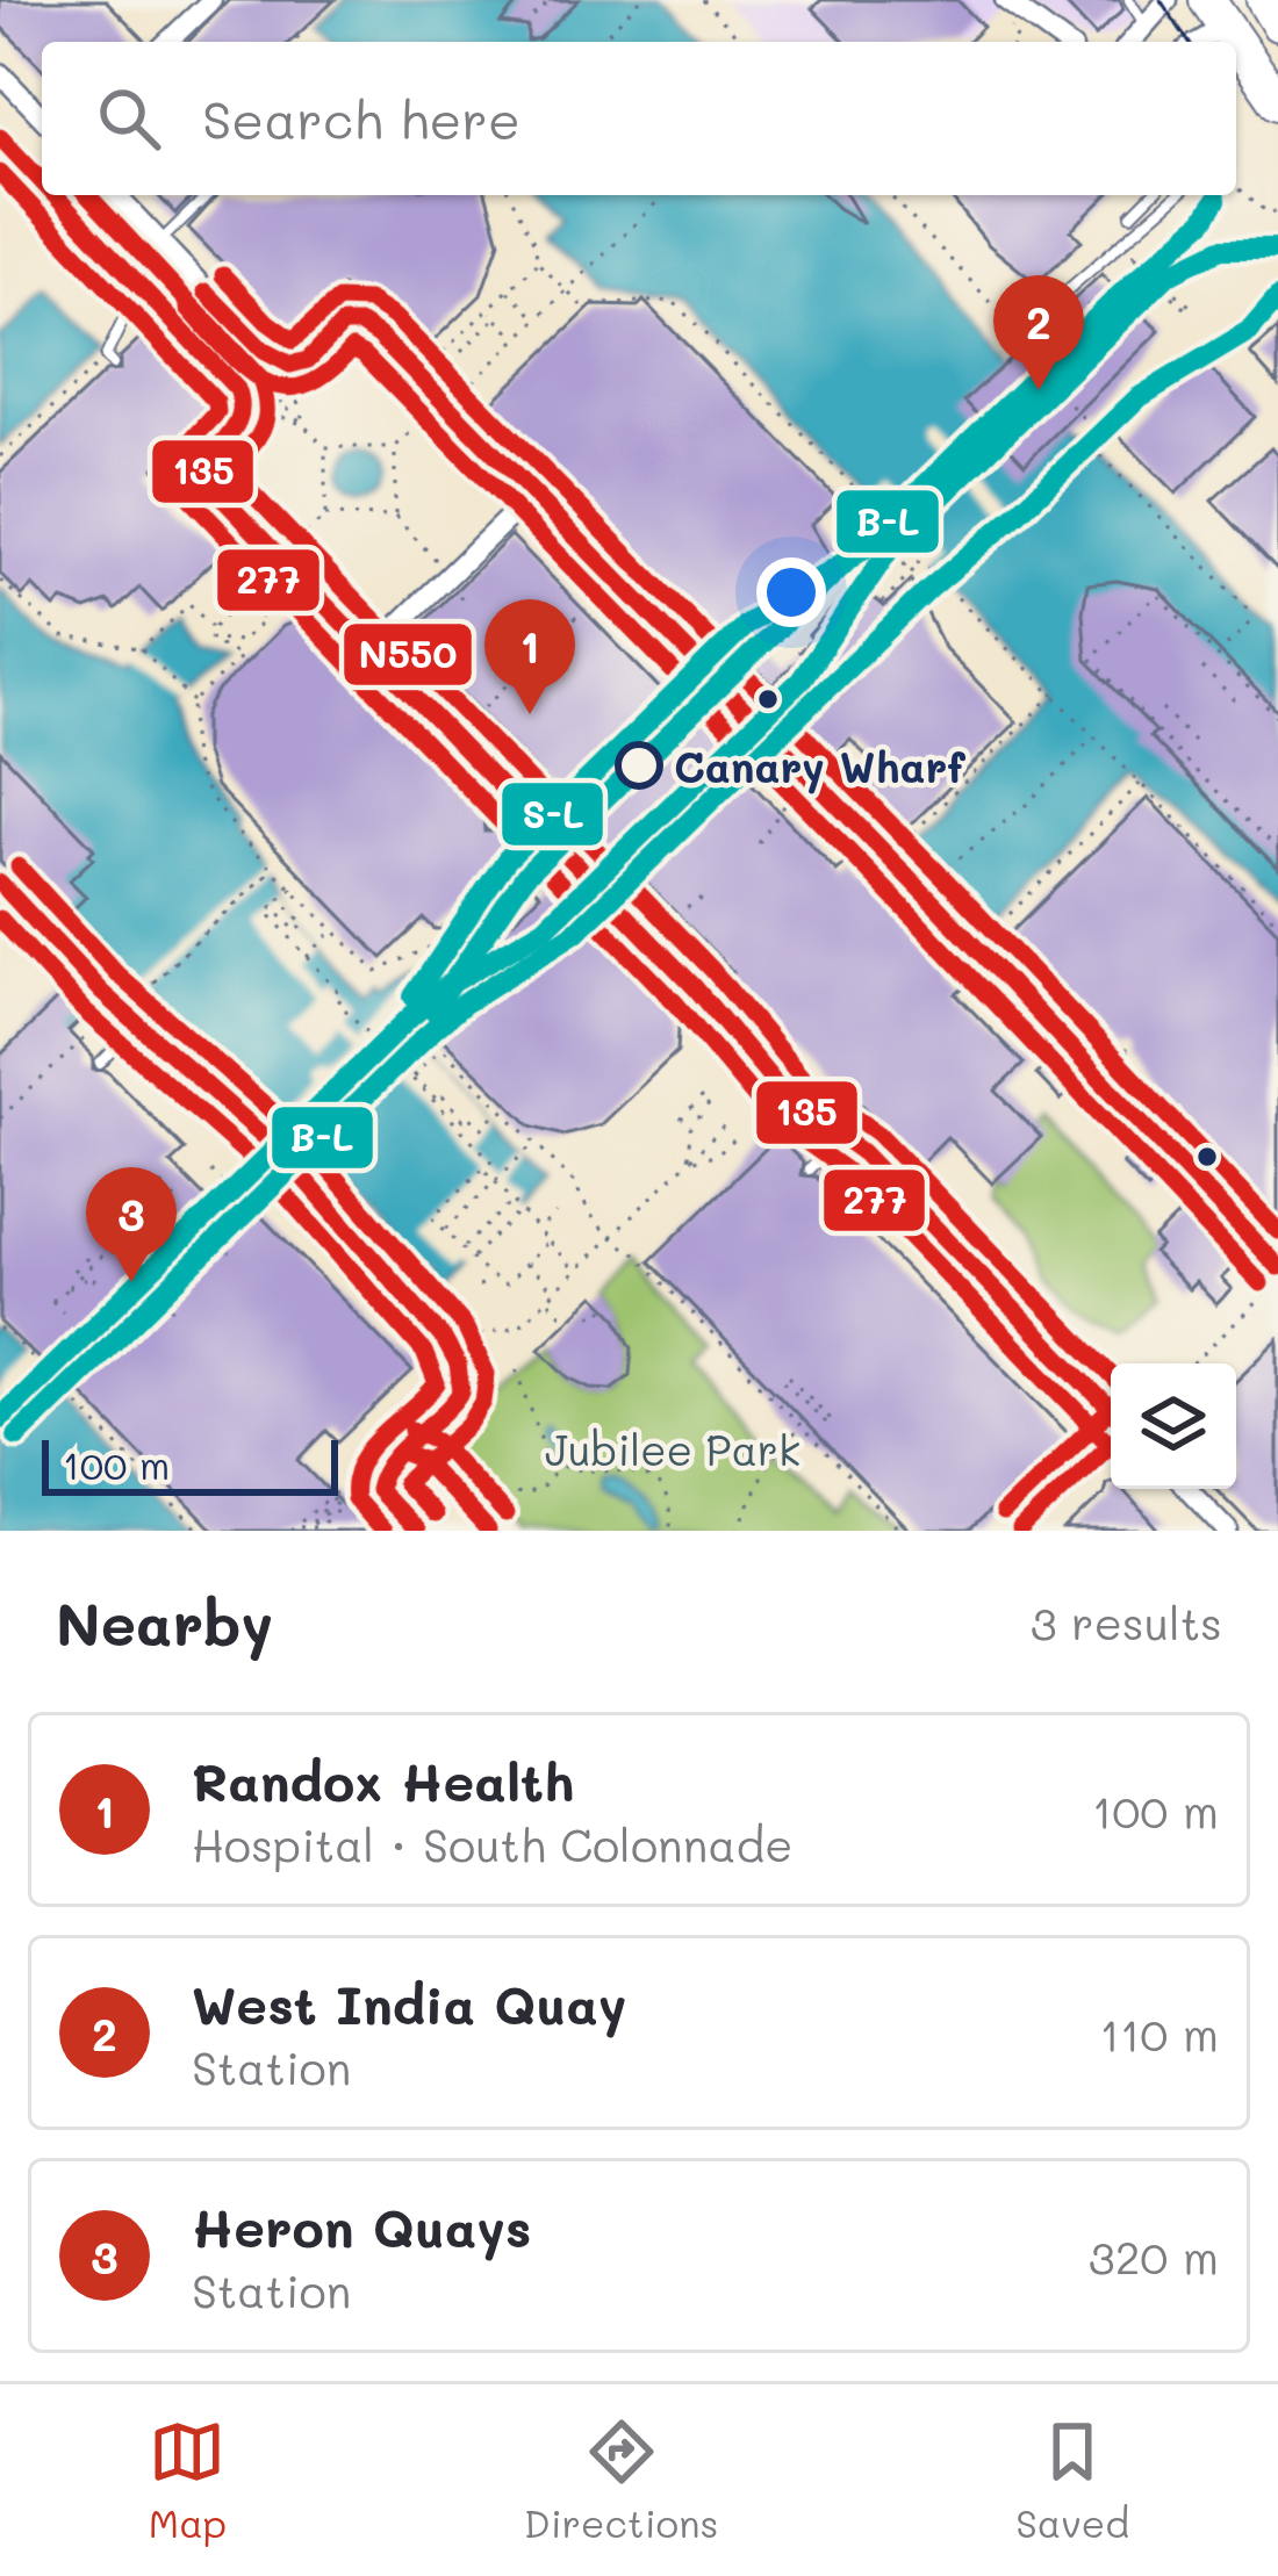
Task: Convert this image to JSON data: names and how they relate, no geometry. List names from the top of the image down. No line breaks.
{"parks":["Jubilee Park"],"places":["Canary Wharf"],"lines":["transit line 135","transit line 277","transit line N550","transit line B-L","transit line S-L"],"scale_bar":"100 m","page":{"search":"Search here","pins":["2","1","3"],"scale":"100 m","heading":["Nearby","3 results"],"list":[{"mark":"1","name":"Randox Health","note":"Hospital · South Colonnade","value":"100 m"},{"mark":"2","name":"West India Quay","note":"Station","value":"110 m"},{"mark":"3","name":"Heron Quays","note":"Station","value":"320 m"}],"nav":["Map","Directions","Saved"]}}
